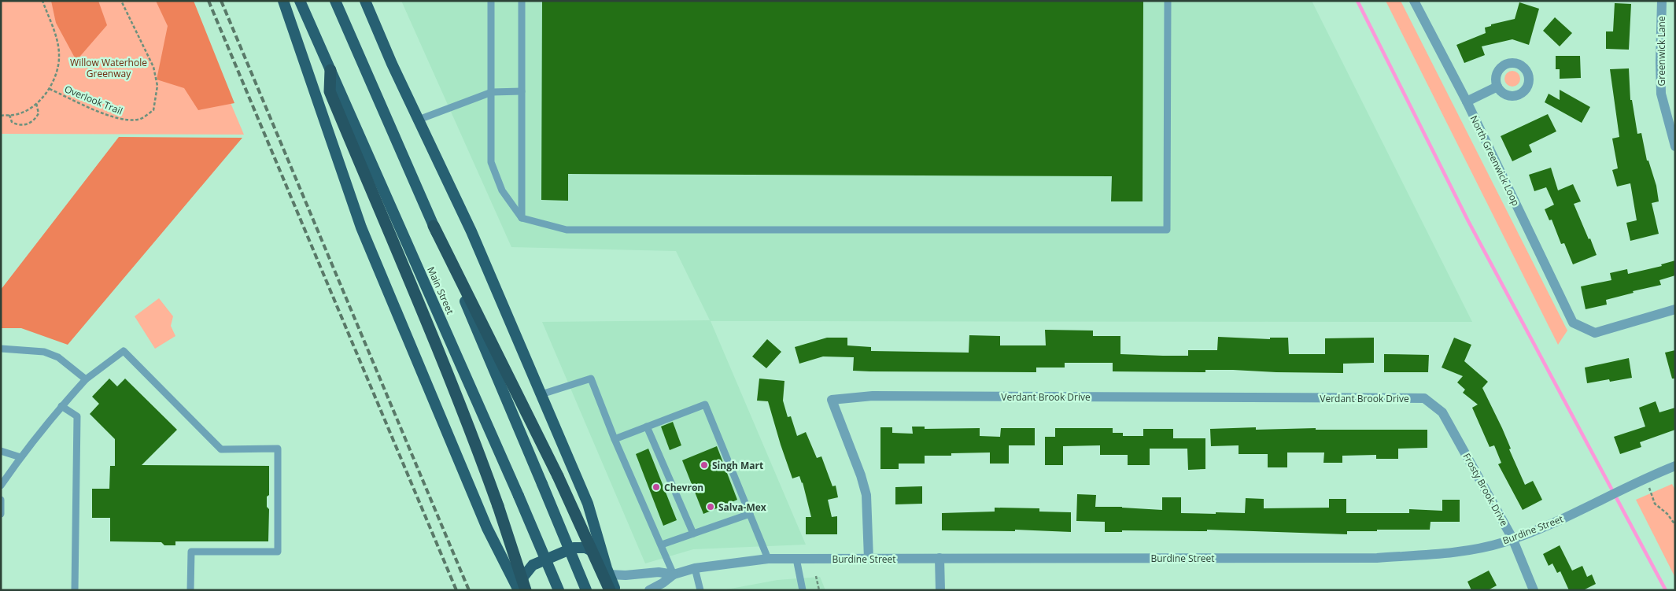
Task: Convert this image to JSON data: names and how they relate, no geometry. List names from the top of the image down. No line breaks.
{"streets":{"highway":["Main Street"],"street":["Greenwick Lane","North Greenwick Loop","Verdant Brook Drive","Frosty Brook Drive","Burdine Street"],"path":["Overlook Trail"]},"crossings":[["Verdant Brook Drive","Frosty Brook Drive"],["Verdant Brook Drive","Burdine Street"],["Frosty Brook Drive","Burdine Street"]],"parks":["Willow Waterhole Greenway"],"places":["Singh Mart","Chevron","Salva-Mex"]}
